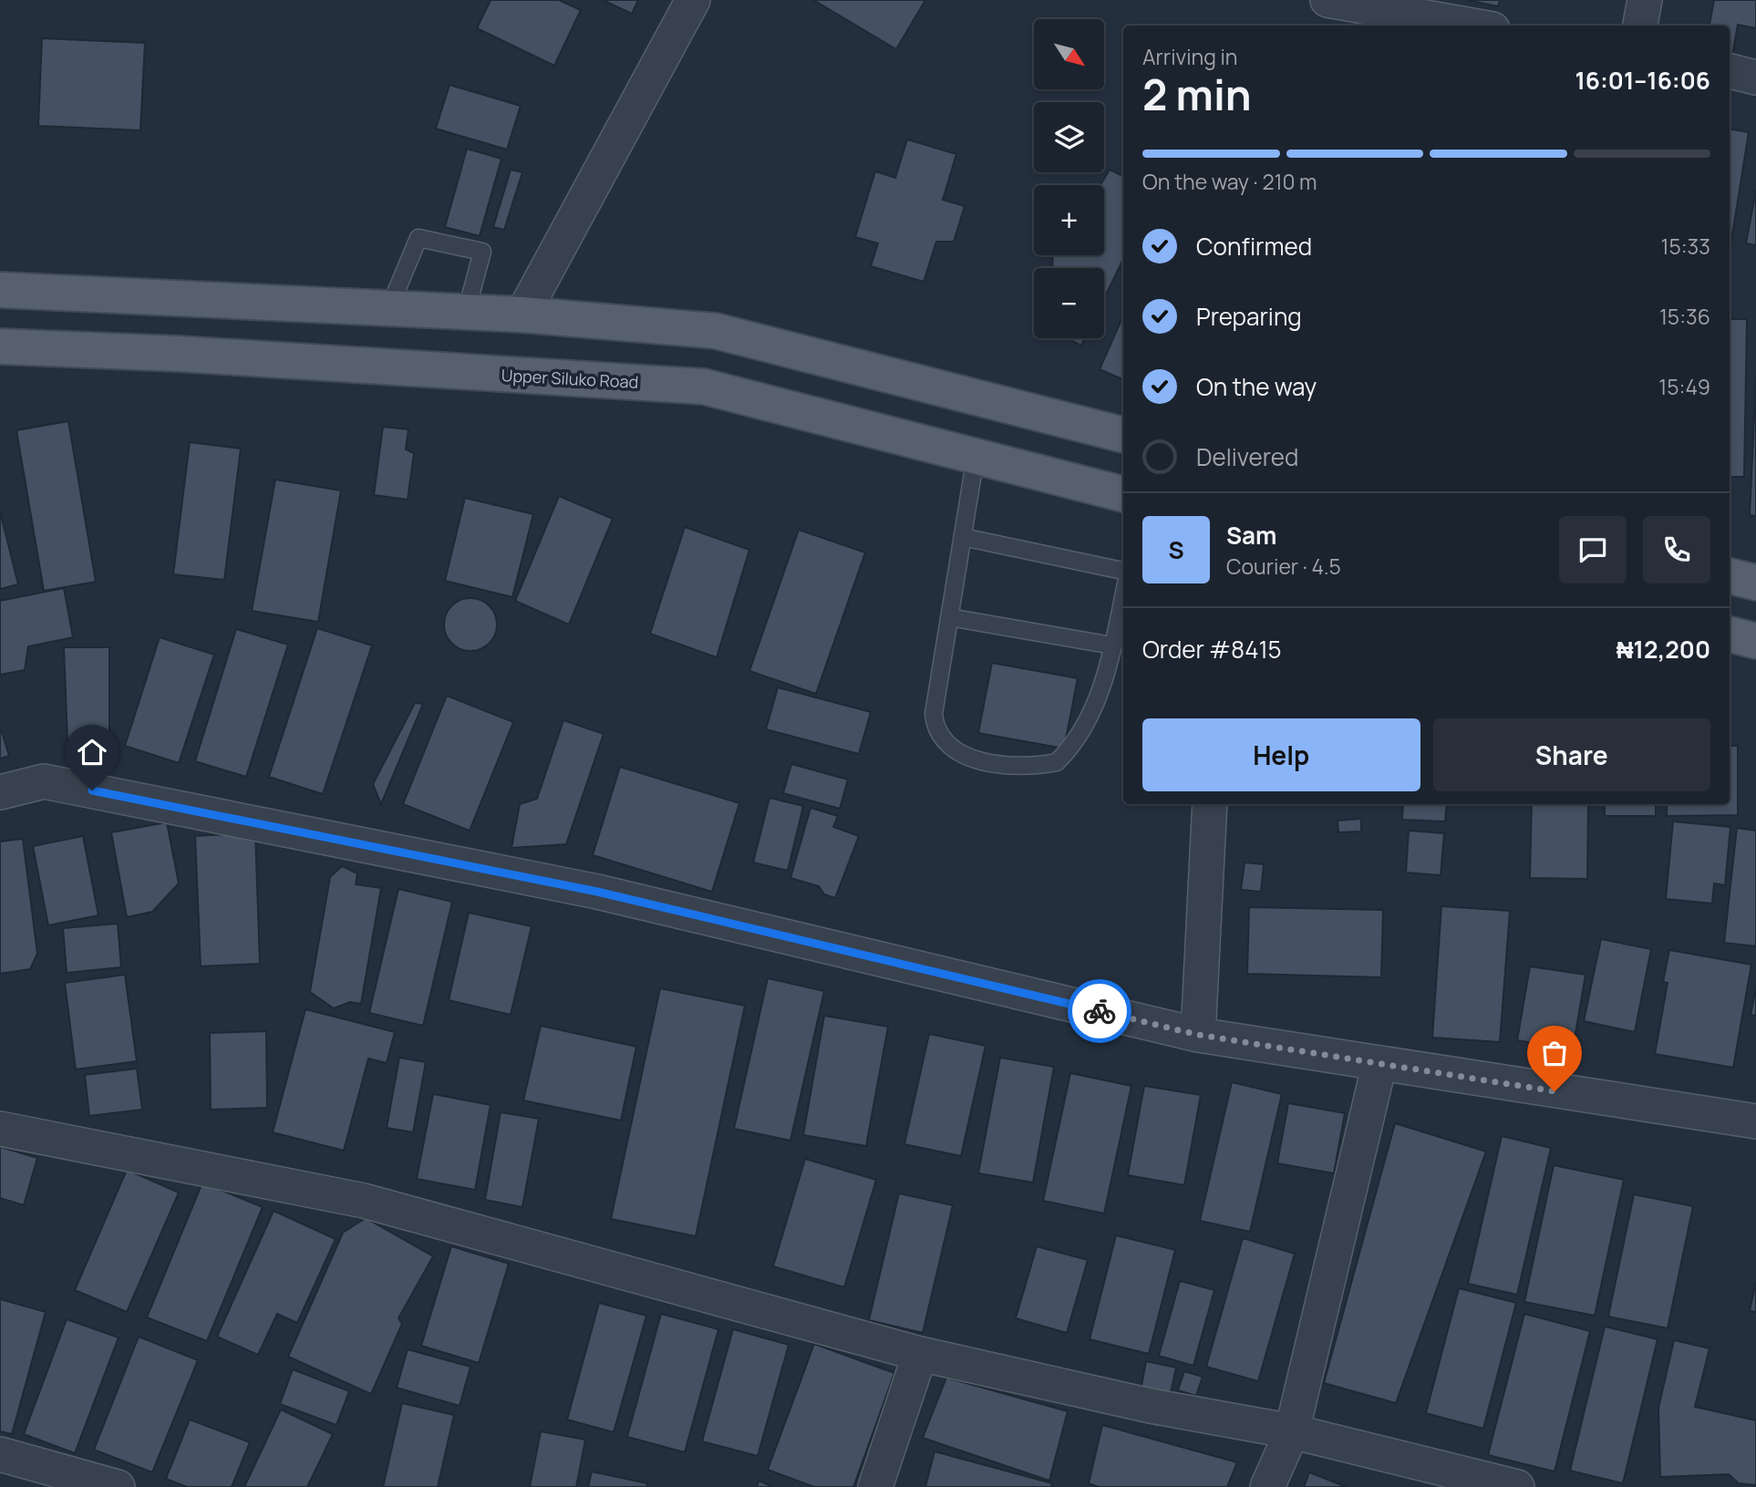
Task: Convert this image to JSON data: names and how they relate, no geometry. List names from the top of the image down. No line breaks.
{"streets":{"main road":["Upper Siluko Road"]},"north":"bottom right","page":{"map_buttons":["+","−"],"heading":["2 min","Arriving in","16:01–16:06"],"panel":["Sam","Courier · 4.5","Order #8415","₦12,200"],"bar":"On the way · 210 m","list":[["Confirmed","15:33"],["Preparing","15:36"],["On the way","15:49"],"Delivered"],"round":"S","buttons":["Help","Share"]}}
